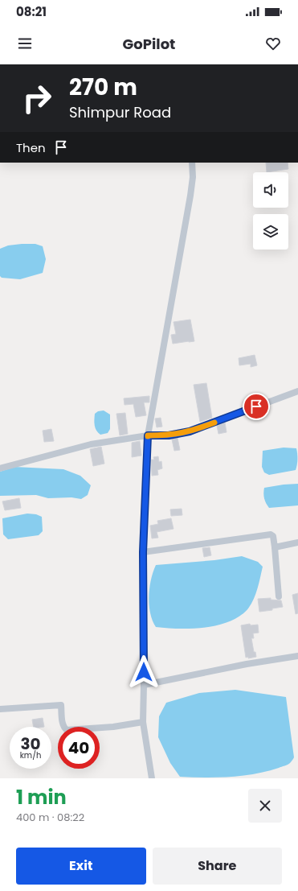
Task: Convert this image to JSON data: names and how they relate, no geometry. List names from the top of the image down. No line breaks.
{"page":{"status":"08:21","header":"GoPilot","turn":["270 m","Shimpur Road"],"then":"Then","speed":"30 km/h","limit":"40","heading":["1 min","400 m · 08:22"],"buttons":["Exit","Share"]}}
